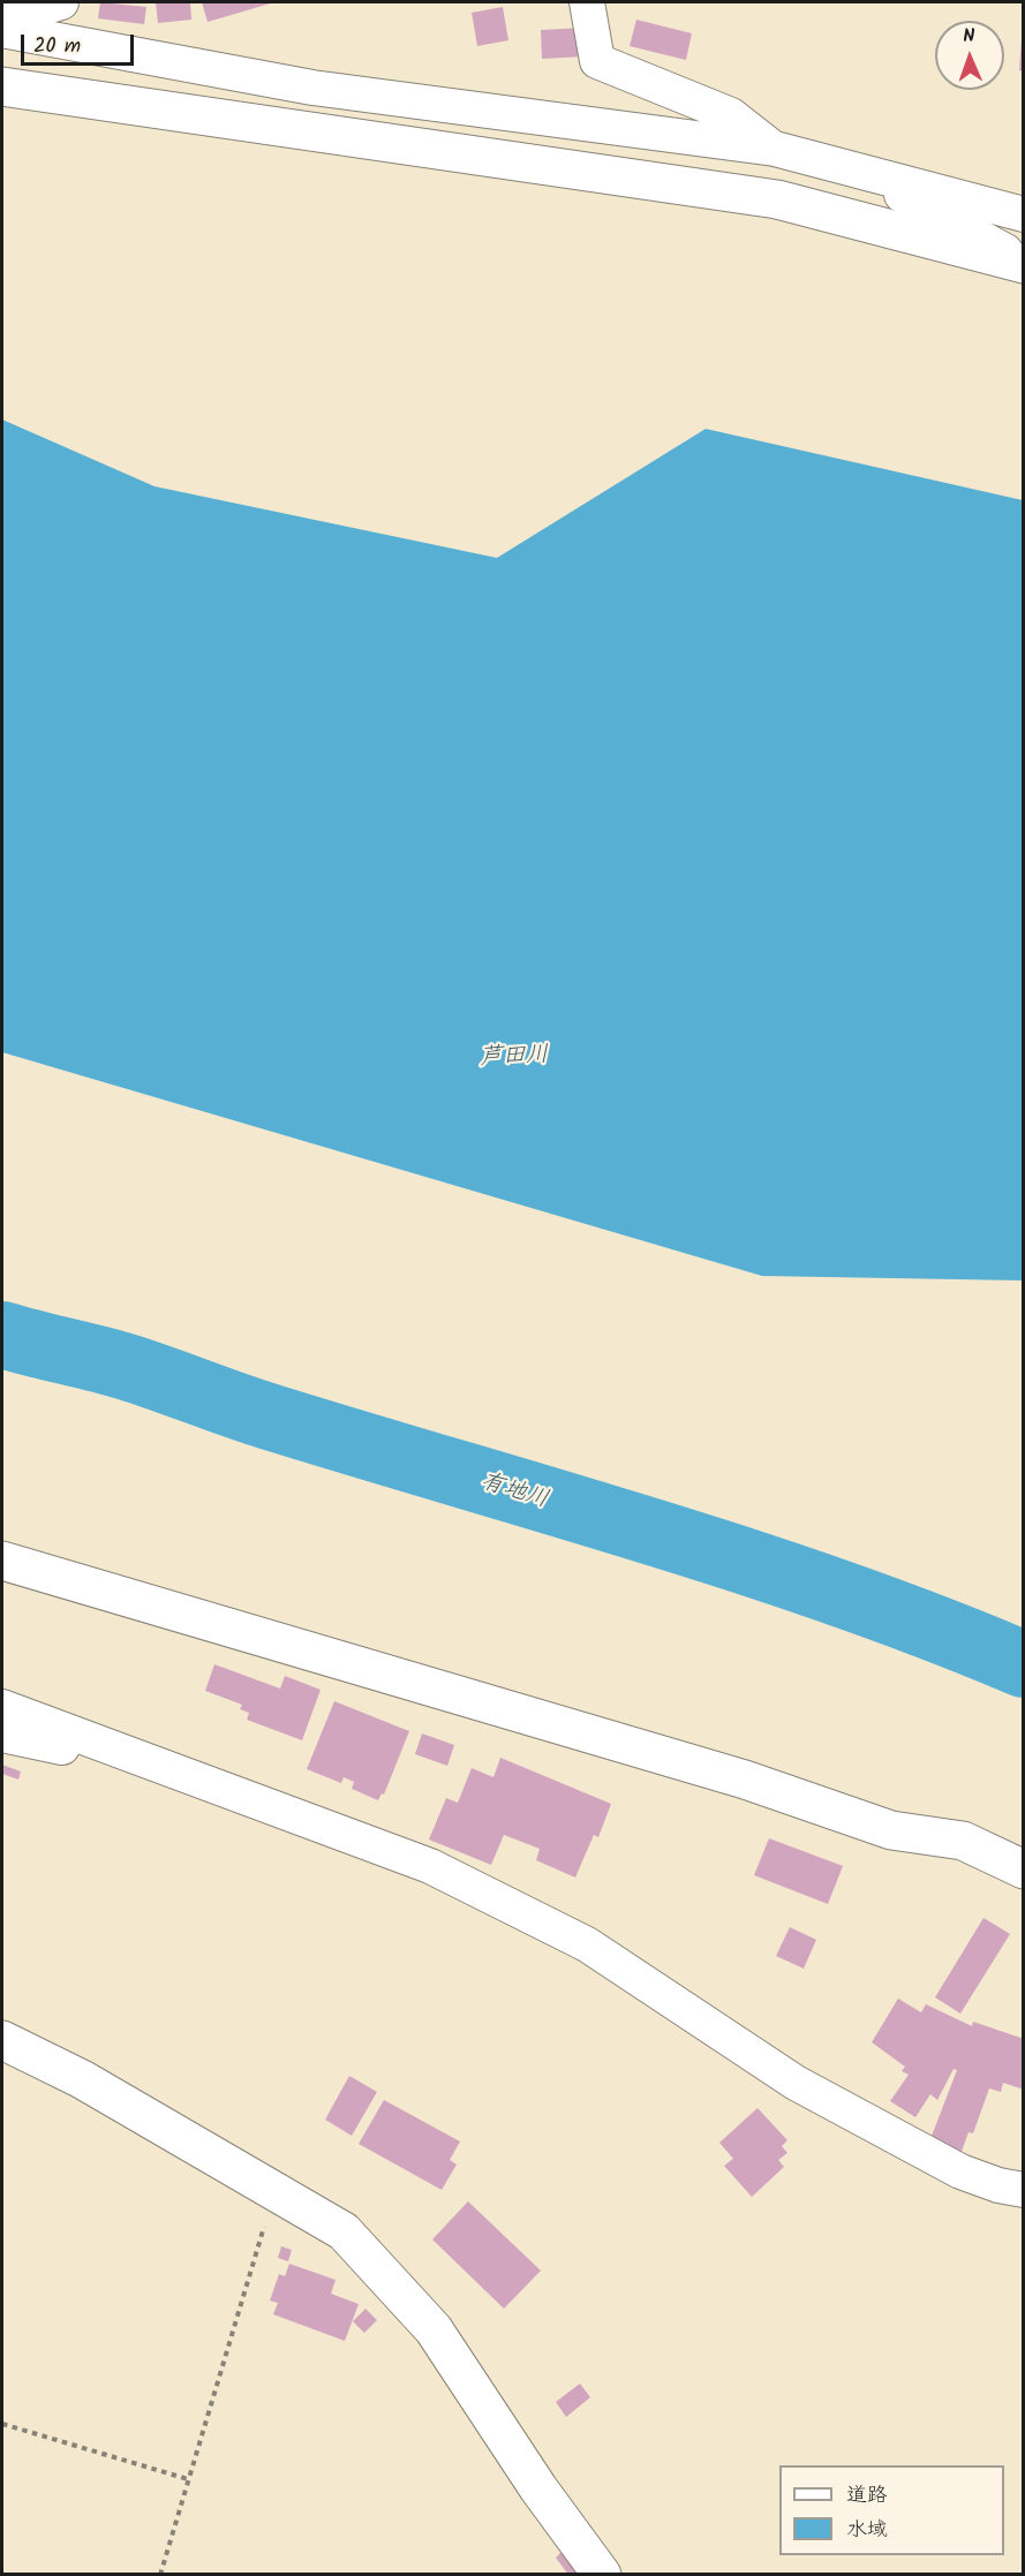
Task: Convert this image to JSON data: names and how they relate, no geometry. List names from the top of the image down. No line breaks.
{"water":["芦田川","有地川"],"legend":["道路","水域"],"scale_bar":"20 m","north":"top"}
